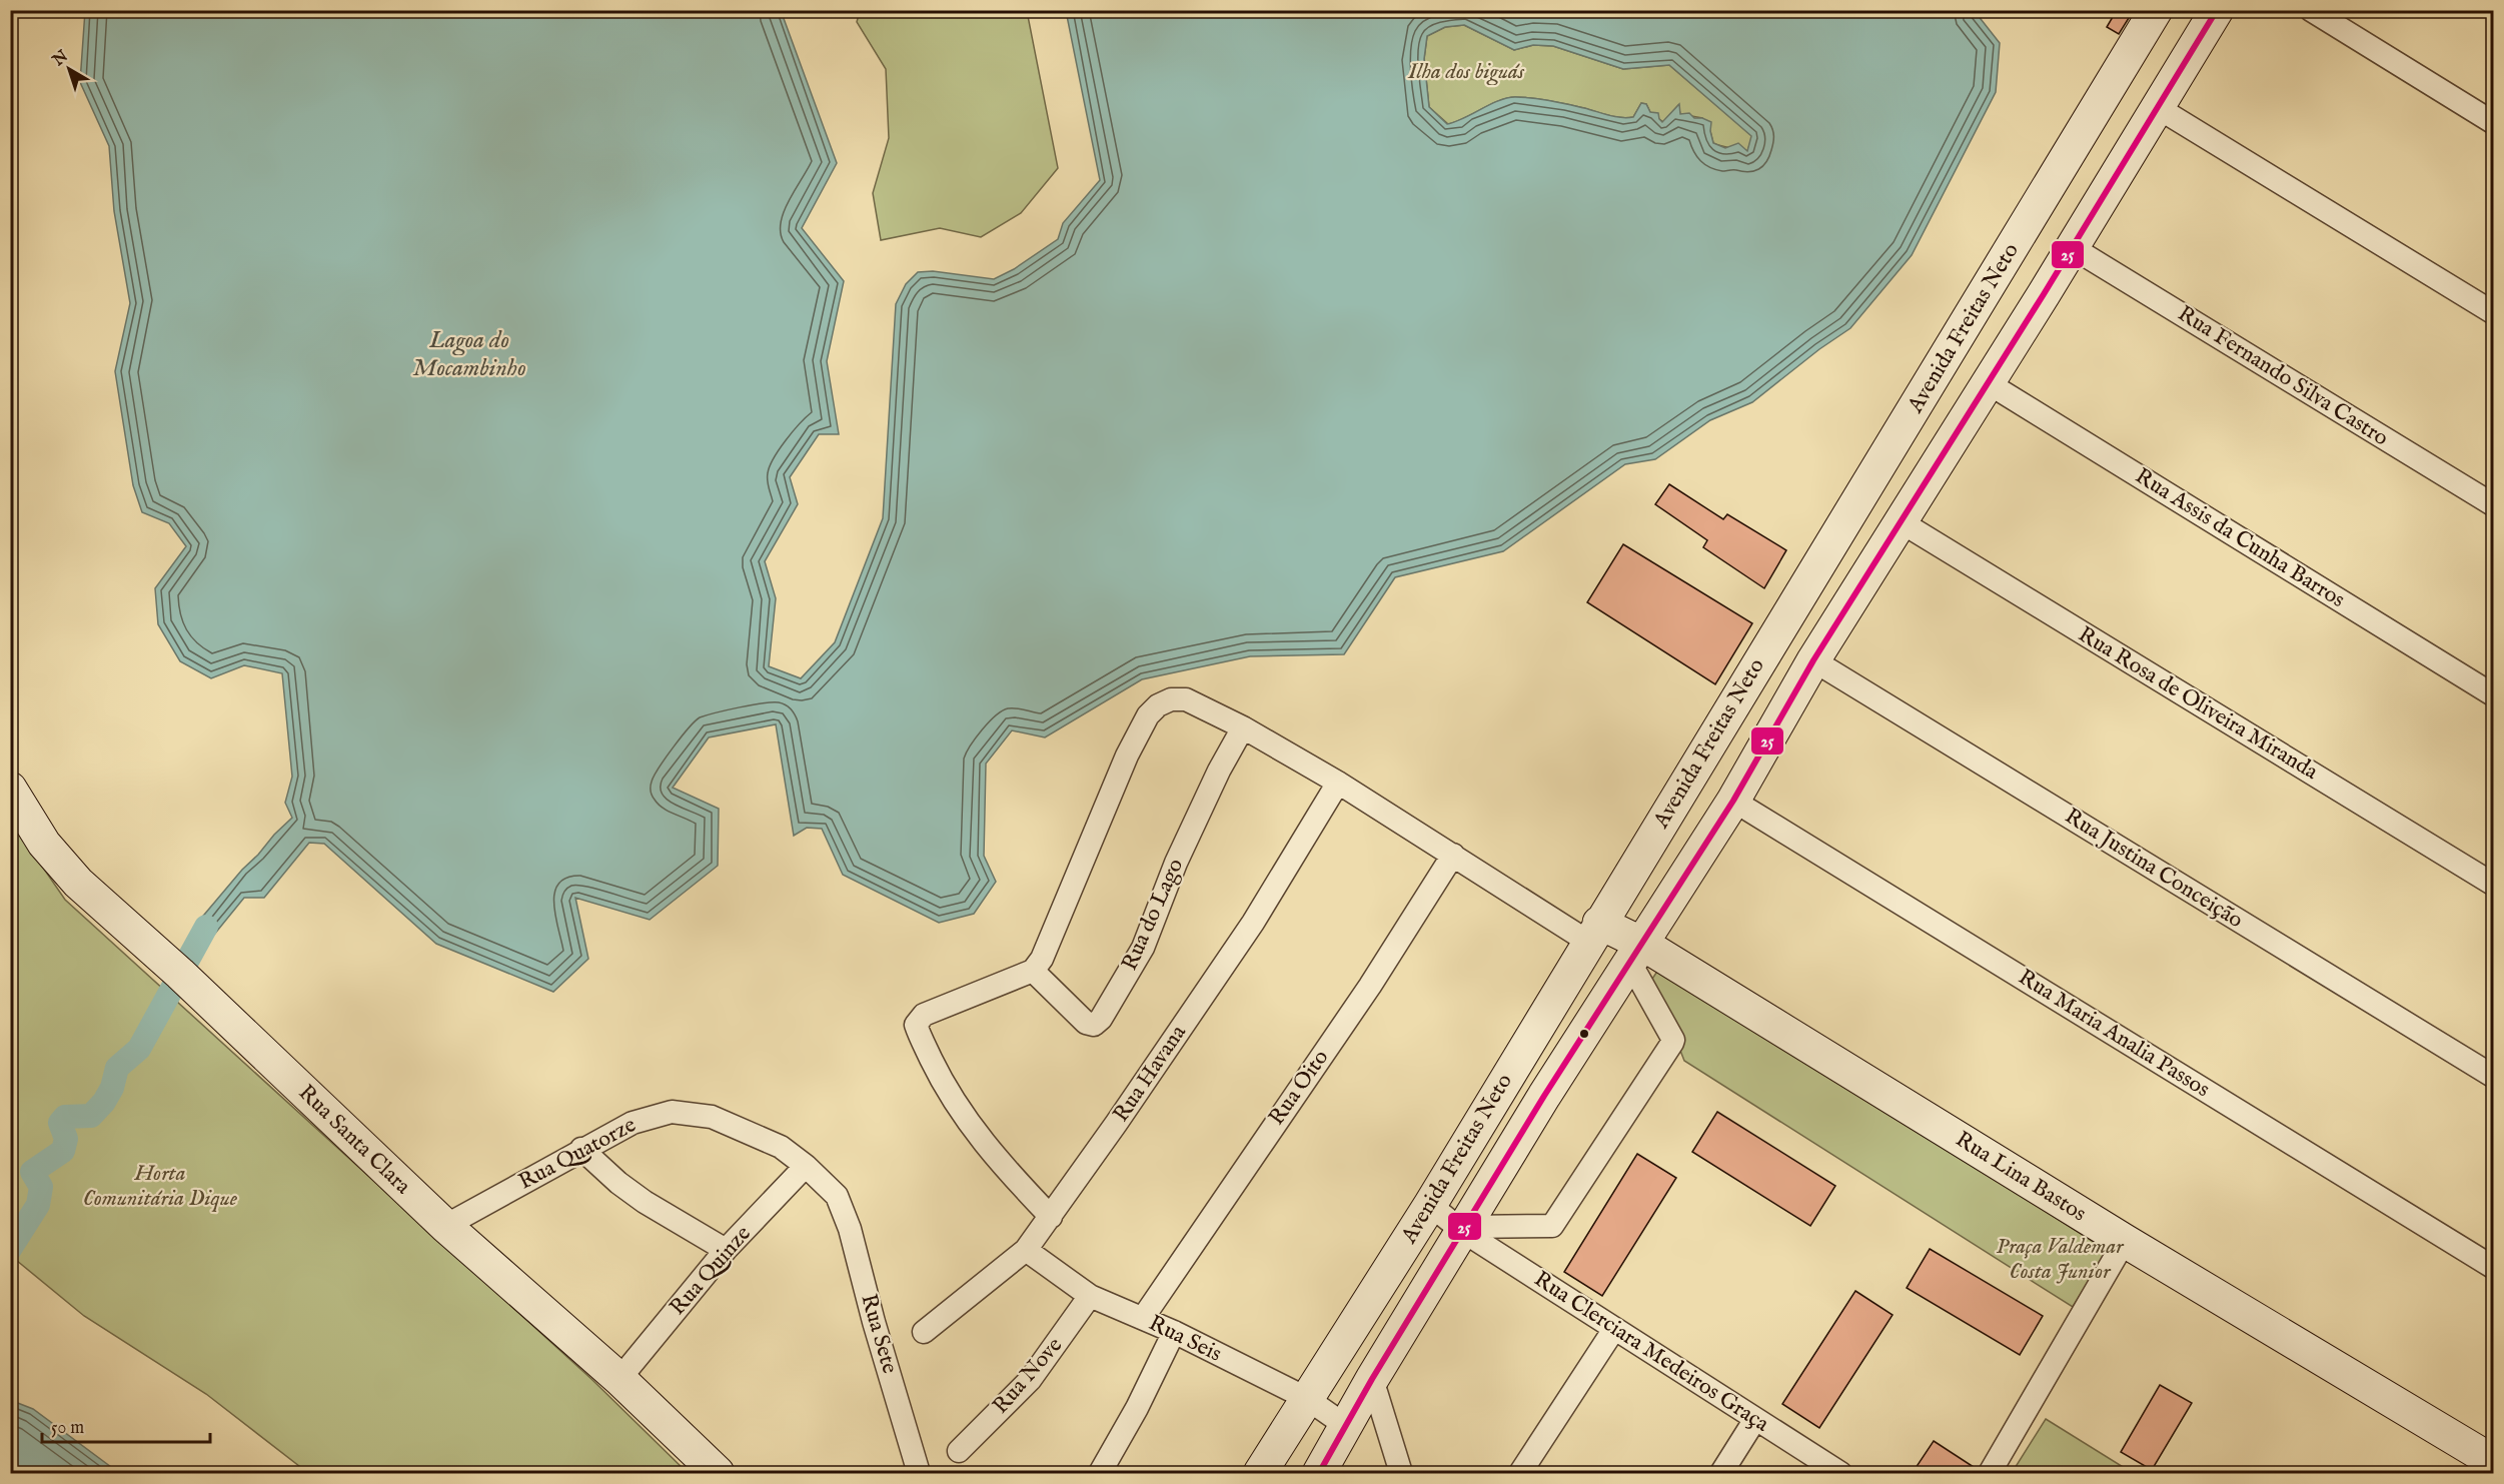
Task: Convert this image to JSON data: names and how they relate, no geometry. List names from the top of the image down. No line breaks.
{"streets":{"main road":["Avenida Freitas Neto","Rua Santa Clara","Rua Lina Bastos"],"street":["Rua Fernando Silva Castro","Rua Assis da Cunha Barros","Rua Rosa de Oliveira Miranda","Rua Justina Conceição","Rua do Lago","Rua Maria Analia Passos","Rua Havana","Rua Oito","Rua Quatorze","Rua Quinze","Rua Sete","Rua Seis","Rua Clerciara Medeiros Graça","Rua Nove"]},"crossings":[["Avenida Freitas Neto","Rua Fernando Silva Castro"],["Avenida Freitas Neto","Rua Assis da Cunha Barros"],["Avenida Freitas Neto","Rua Rosa de Oliveira Miranda"],["Avenida Freitas Neto","Rua Justina Conceição"],["Avenida Freitas Neto","Rua Maria Analia Passos"],["Avenida Freitas Neto","Rua Lina Bastos"],["Avenida Freitas Neto","Rua Seis"],["Avenida Freitas Neto","Rua Clerciara Medeiros Graça"],["Rua Havana","Rua Seis"],["Rua Oito","Rua Seis"],["Rua Santa Clara","Rua Quatorze"],["Rua Santa Clara","Rua Quinze"],["Rua Quatorze","Rua Quinze"],["Rua Quatorze","Rua Sete"],["Rua Seis","Rua Nove"]],"water":["Lagoa do Mocambinho"],"parks":["Ilha dos biguás","Horta Comunitária Dique","Praça Valdemar Costa Junior"],"lines":["transit line 25"],"scale_bar":"50 m","north":"top left"}
